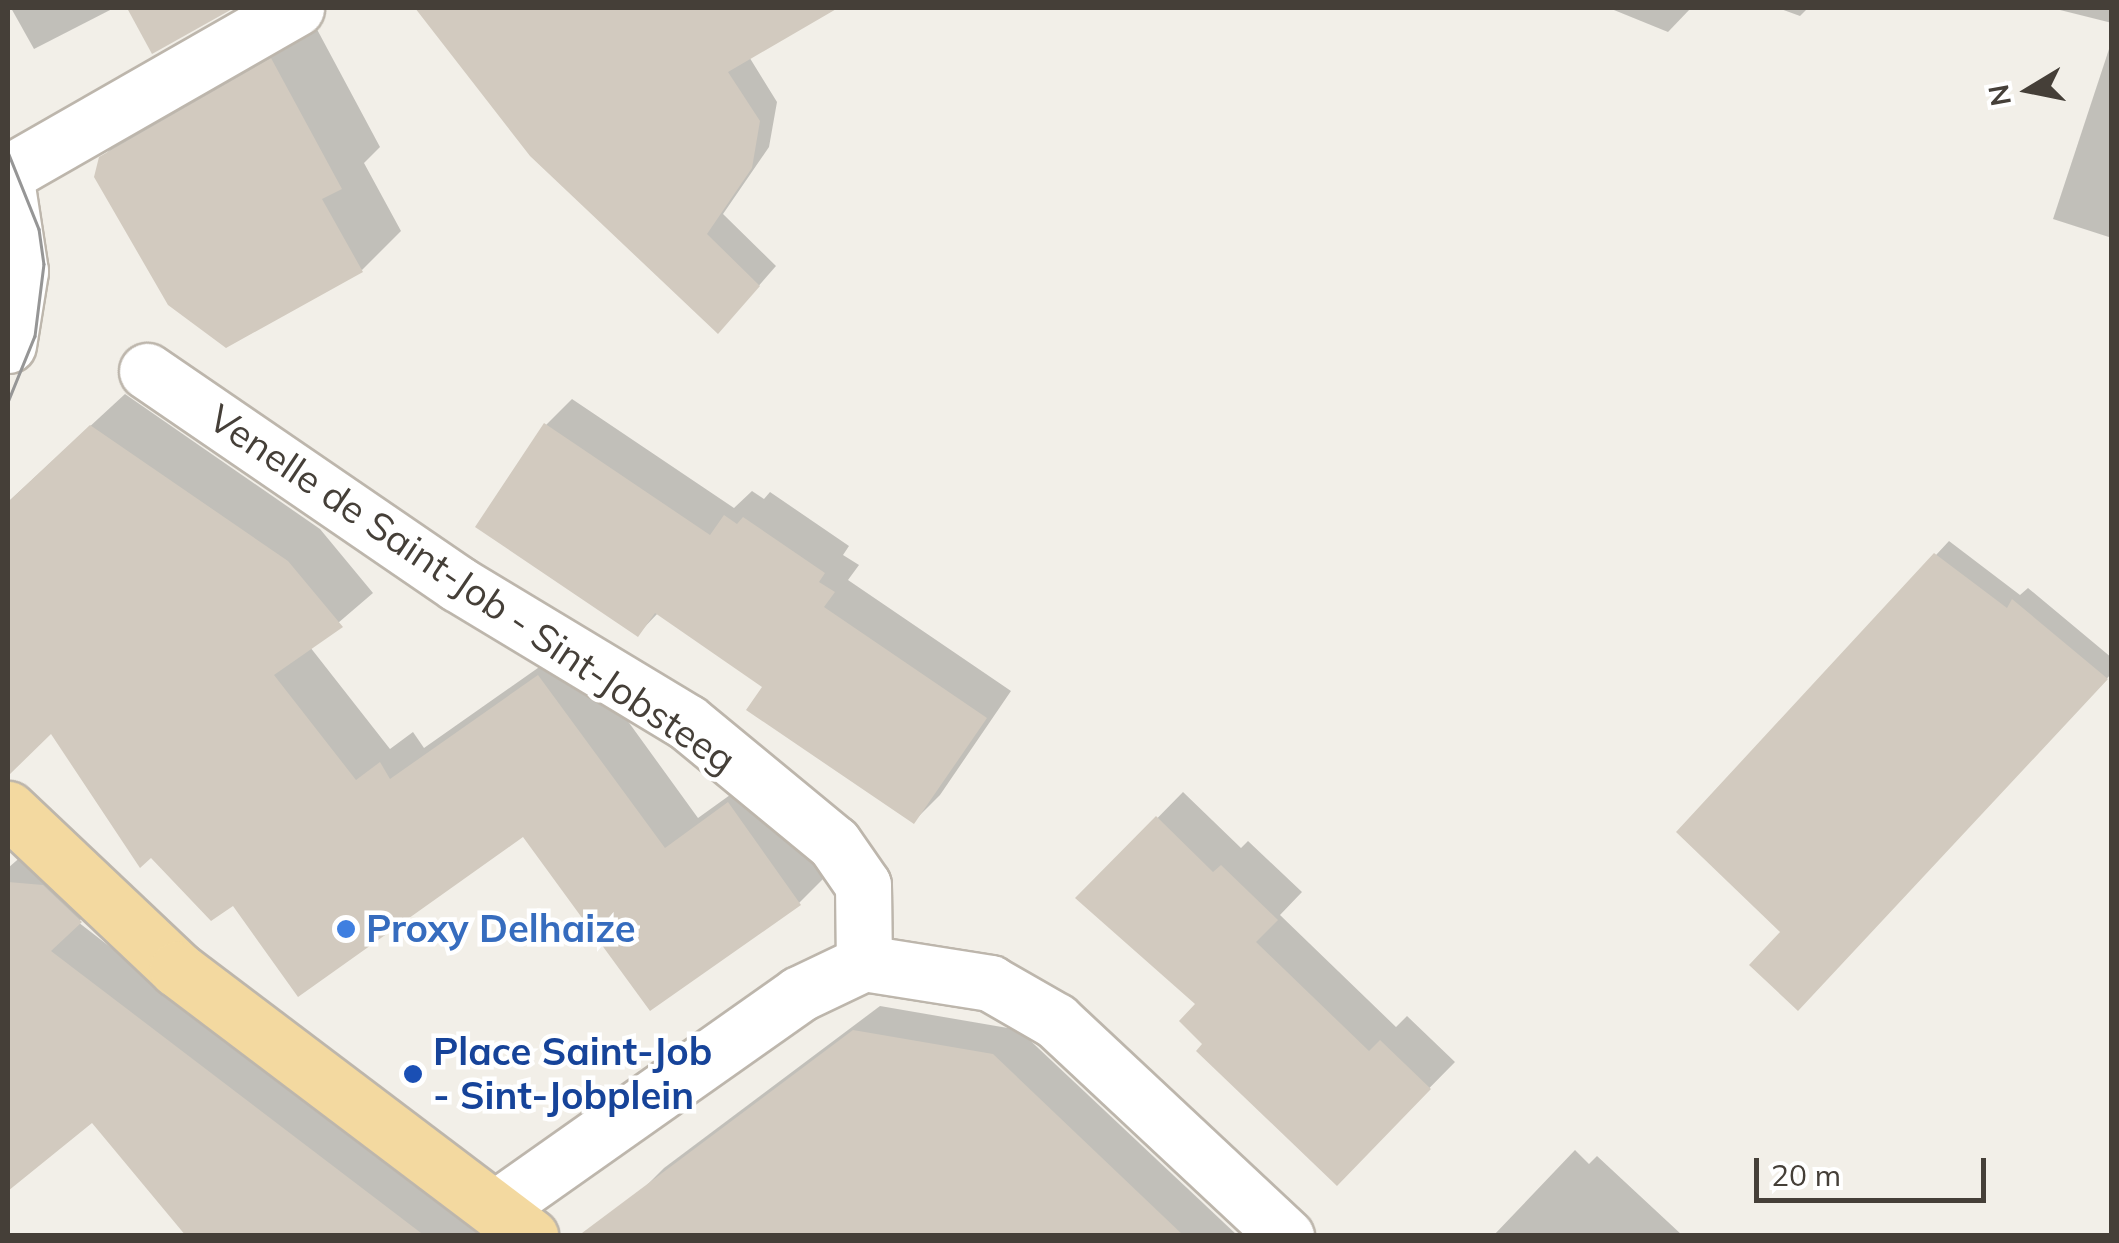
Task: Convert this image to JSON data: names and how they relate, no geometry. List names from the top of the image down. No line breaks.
{"streets":{"street":["Venelle de Saint-Job - Sint-Jobsteeg"]},"places":["Proxy Delhaize","Place Saint-Job - Sint-Jobplein"],"scale_bar":"20 m","north":"left"}
